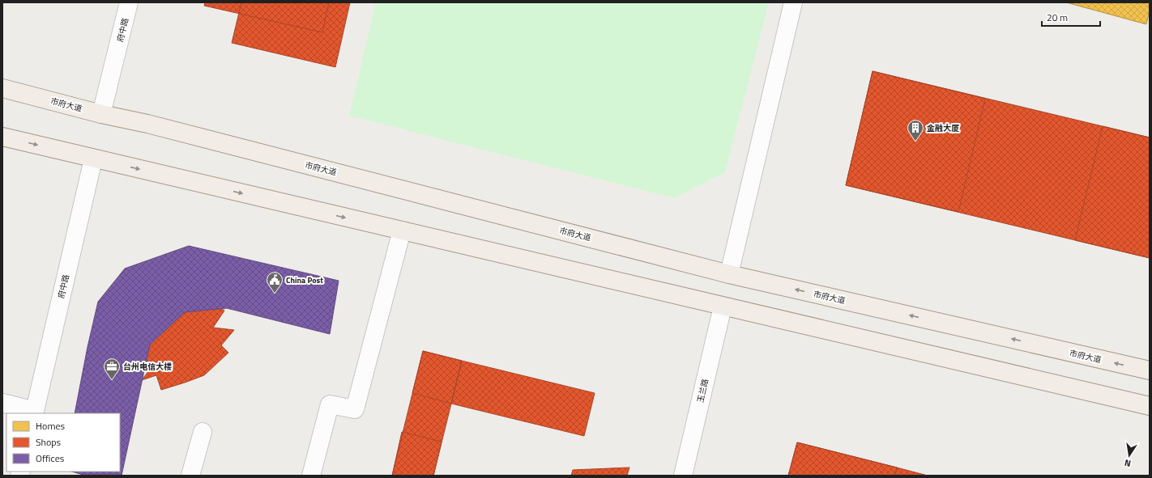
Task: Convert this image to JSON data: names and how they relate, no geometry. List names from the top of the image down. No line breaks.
{"streets":{"main road":["市府大道"],"street":["府中路","玉兰路"]},"crossings":[["府中路","市府大道"]],"places":{"building":["金融大厦"],"public building":["China Post"],"office":["台州电信大楼"]},"legend":["Homes","Shops","Offices"],"scale_bar":"20 m","north":"bottom"}
